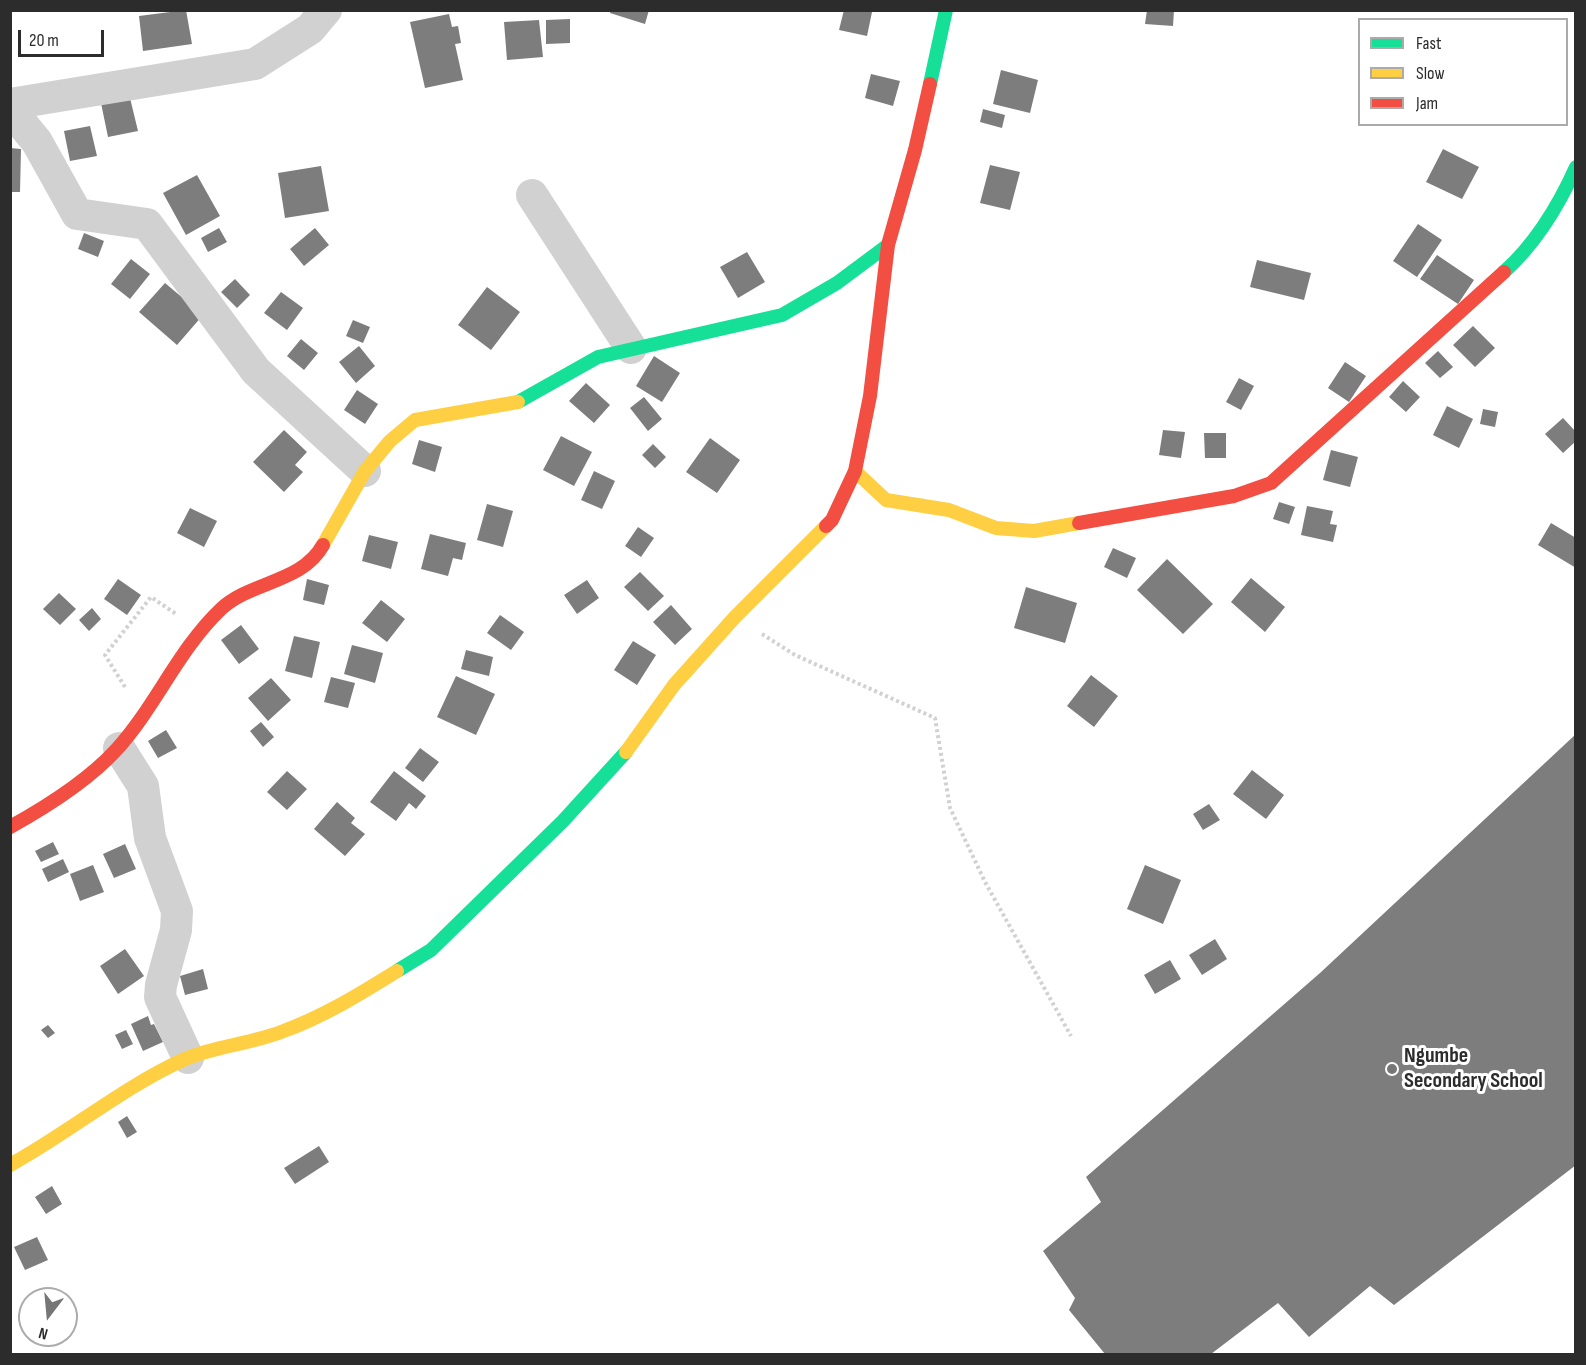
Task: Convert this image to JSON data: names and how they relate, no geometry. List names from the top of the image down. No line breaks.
{"places":["Ngumbe Secondary School"],"legend":["Fast","Slow","Jam"],"scale_bar":"20 m","north":"bottom"}
